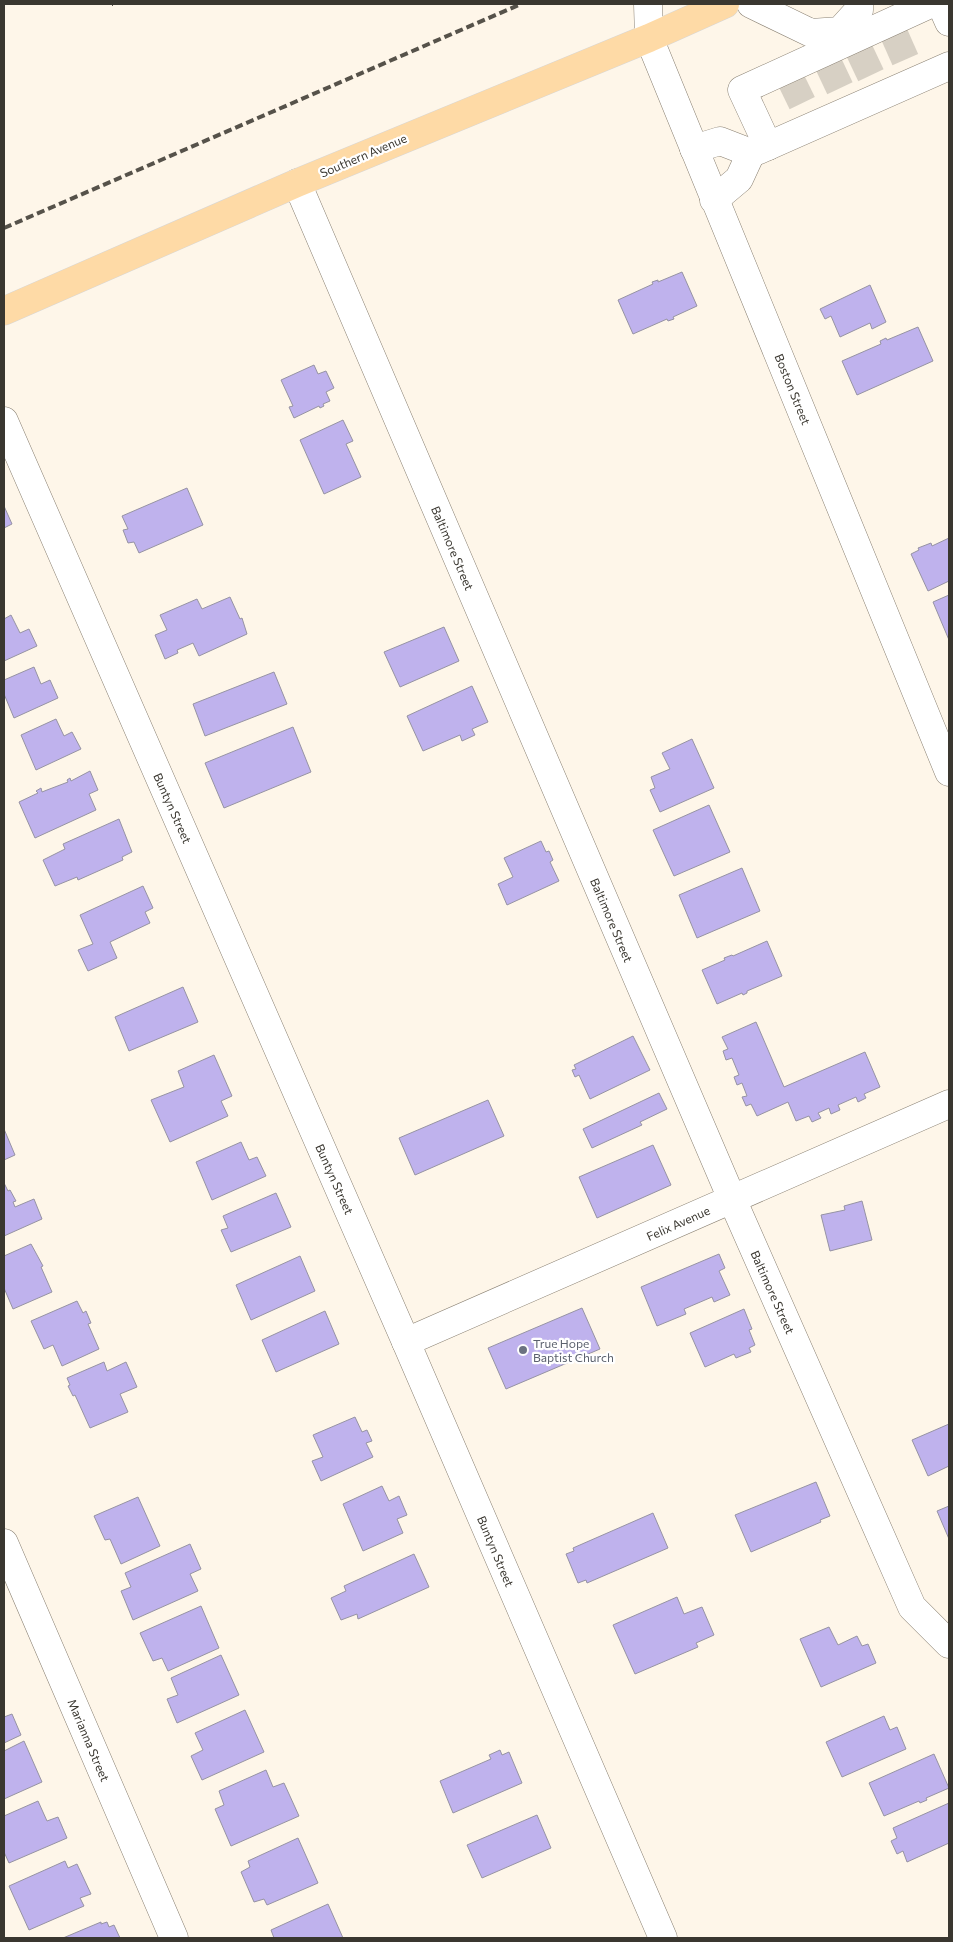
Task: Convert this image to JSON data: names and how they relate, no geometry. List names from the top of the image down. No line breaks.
{"streets":{"main road":["Southern Avenue"],"street":["Boston Street","Baltimore Street","Buntyn Street","Felix Avenue","Marianna Street"]},"crossings":[["Southern Avenue","Boston Street"],["Southern Avenue","Baltimore Street"],["Baltimore Street","Felix Avenue"],["Buntyn Street","Felix Avenue"]],"places":["True Hope Baptist Church"]}
